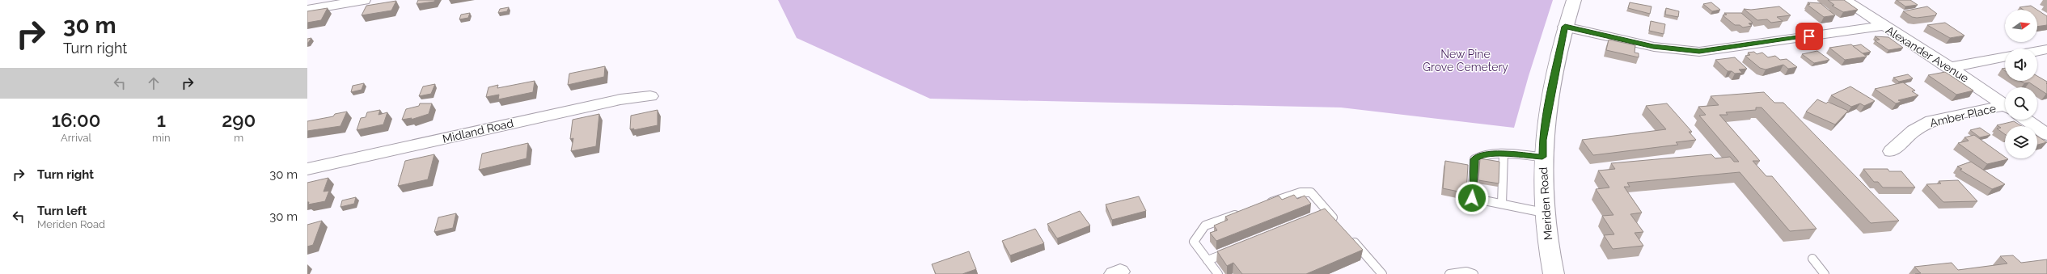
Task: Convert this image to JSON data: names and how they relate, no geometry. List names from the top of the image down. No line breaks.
{"streets":{"main road":["Meriden Road"],"street":["Alexander Avenue","Amber Place","Midland Road"]},"parks":["New Pine Grove Cemetery"],"north":"right","page":{"turn":["30 m","Turn right"],"eta":["16:00","Arrival","1","min","290","m"],"list":[{"name":"Turn right","value":"30 m"},{"name":"Turn left","note":"Meriden Road","value":"30 m"}]}}
